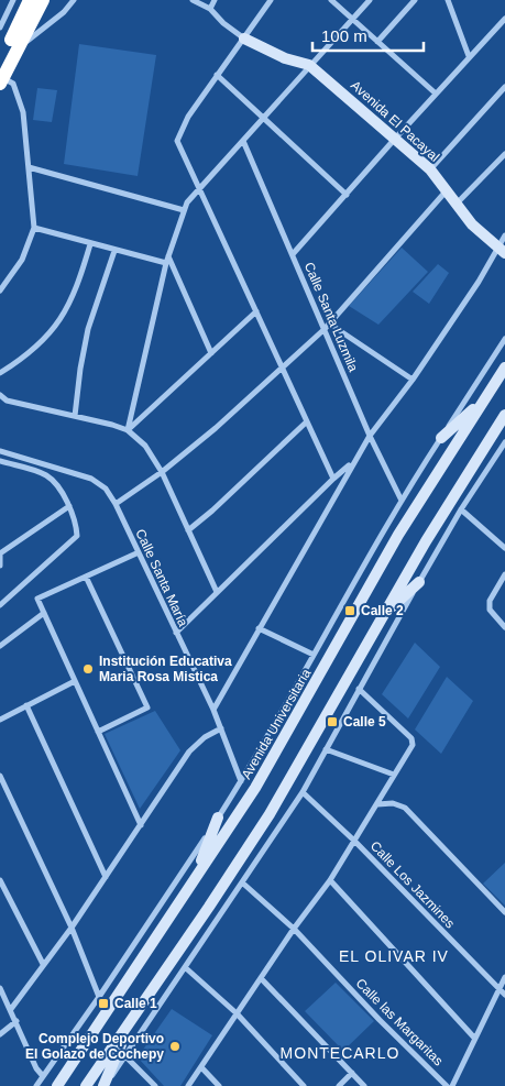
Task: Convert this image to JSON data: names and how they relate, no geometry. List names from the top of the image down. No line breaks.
{"streets":{"street":["Avenida El Pacayal","Calle Santa Luzmila","Calle Santa María","Avenida Universitaria","Calle Los Jazmines","Calle las Margaritas"]},"districts":["EL OLIVAR IV","MONTECARLO"],"places":{"transit":["Calle 2","Calle 5","Calle 1"],"other":["Institución Educativa Maria Rosa Mistica","Complejo Deportivo El Golazo de Cochepy"]},"scale_bar":"100 m"}
